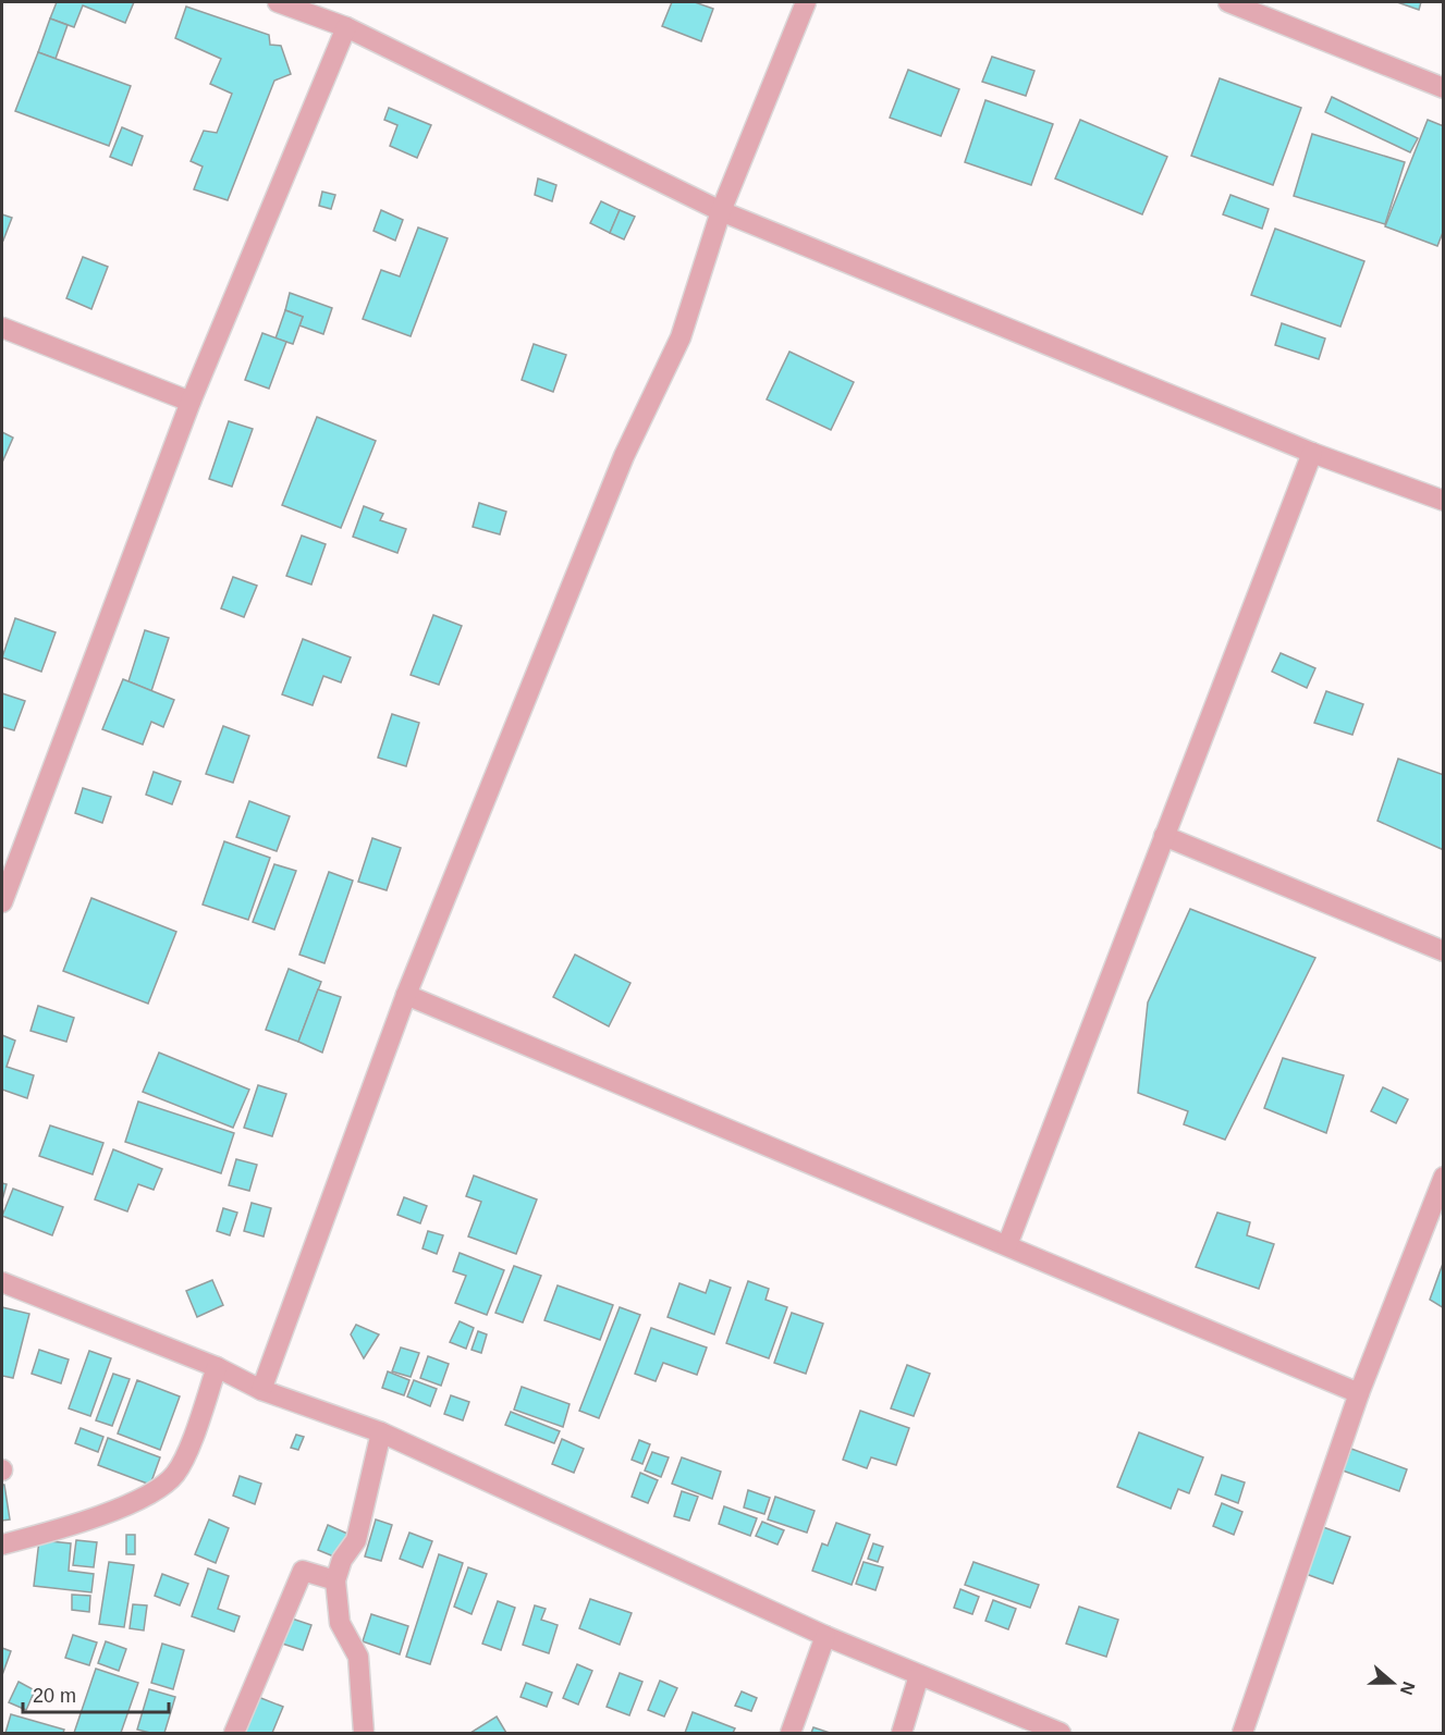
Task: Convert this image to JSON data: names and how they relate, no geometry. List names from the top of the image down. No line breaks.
{"scale_bar":"20 m","north":"right"}
